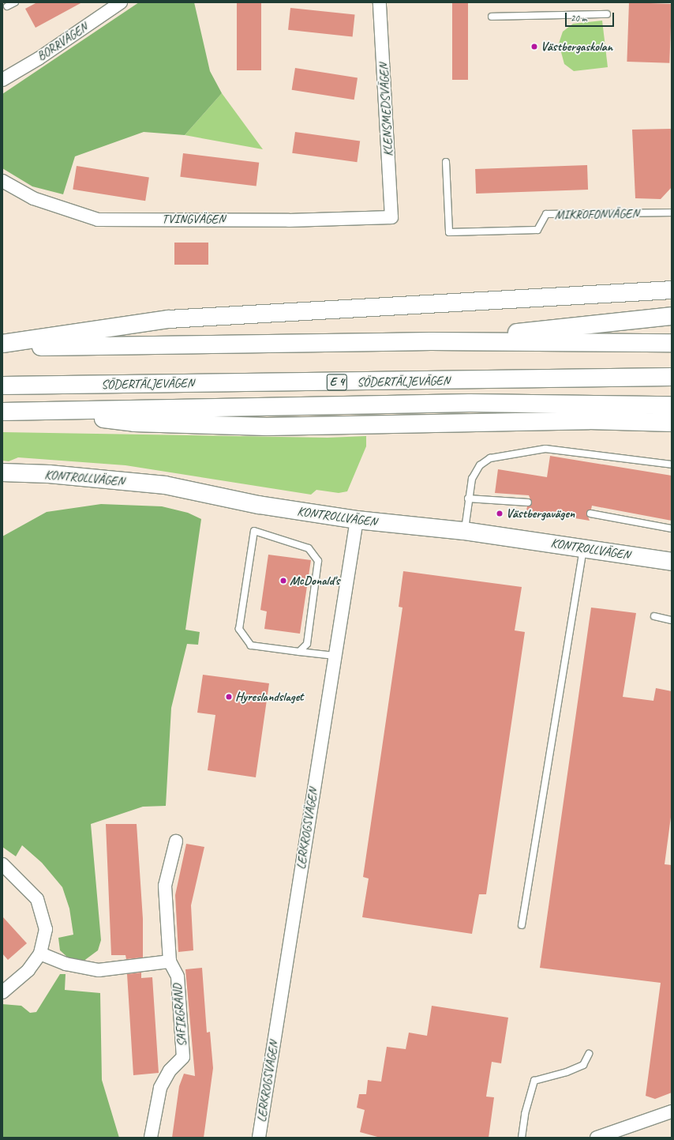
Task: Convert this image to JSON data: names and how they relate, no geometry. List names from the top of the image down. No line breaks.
{"streets":{"main road":["SÖDERTÄLJEVÄGEN","E 4","KONTROLLVÄGEN"],"street":["BORRVÄGEN","KLENSMEDSVÄGEN","TVINGVÄGEN","LERKROGSVÄGEN","SAFIRGRÄND"],"lane":["MIKROFONVÄGEN"]},"crossings":[["KLENSMEDSVÄGEN","TVINGVÄGEN"],["KONTROLLVÄGEN","LERKROGSVÄGEN"]],"places":["Västbergaskolan","Västbergavägen","McDonald's","Hyreslandslaget"],"scale_bar":"20 m"}
